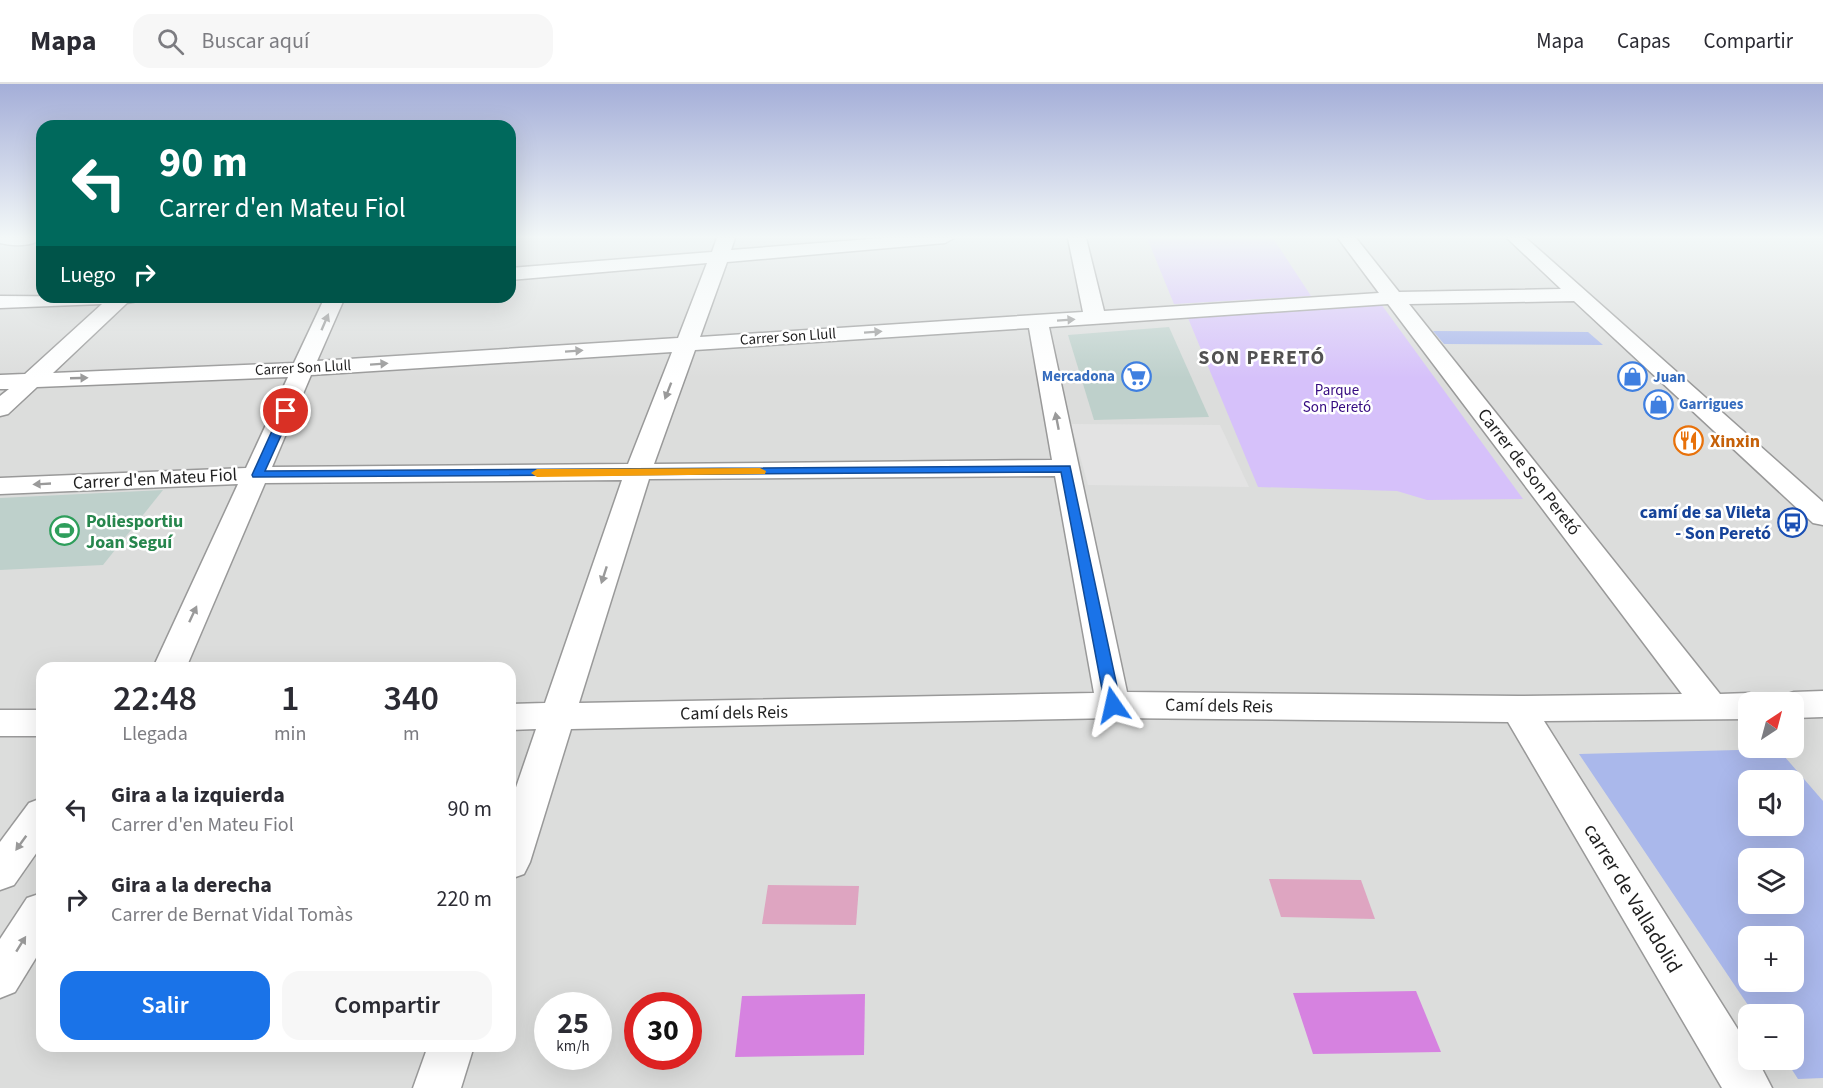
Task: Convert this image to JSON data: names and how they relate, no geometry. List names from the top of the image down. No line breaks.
{"streets":{"street":["Carrer Son Llull","Carrer de Son Peretó","Carrer d'en Mateu Fiol","Camí dels Reis","carrer de Valladolid"]},"crossings":[["Carrer Son Llull","Carrer de Son Peretó"],["Carrer de Son Peretó","Camí dels Reis"],["Camí dels Reis","carrer de Valladolid"]],"one_way":["Carrer Son Llull"],"districts":["SON PERETÓ"],"parks":["Parque Son Peretó"],"places":{"supermarket":["Mercadona"],"shop":["Juan","Garrigues"],"restaurant":["Xinxin"],"bus stop":["camí de sa Vileta - Son Peretó"],"sports":["Poliesportiu Joan Seguí"]},"north":"top right","page":{"header":"Mapa","search":"Buscar aquí","nav":["Mapa","Capas","Compartir"],"turn":["90 m","Carrer d'en Mateu Fiol"],"then":"Luego","eta":["22:48","Llegada","1","min","340","m"],"map_buttons":["+","−"],"list":[{"name":"Gira a la izquierda","note":"Carrer d'en Mateu Fiol","value":"90 m"},{"name":"Gira a la derecha","note":"Carrer de Bernat Vidal Tomàs","value":"220 m"}],"buttons":["Salir","Compartir"],"speed":"25 km/h","limit":"30"}}
